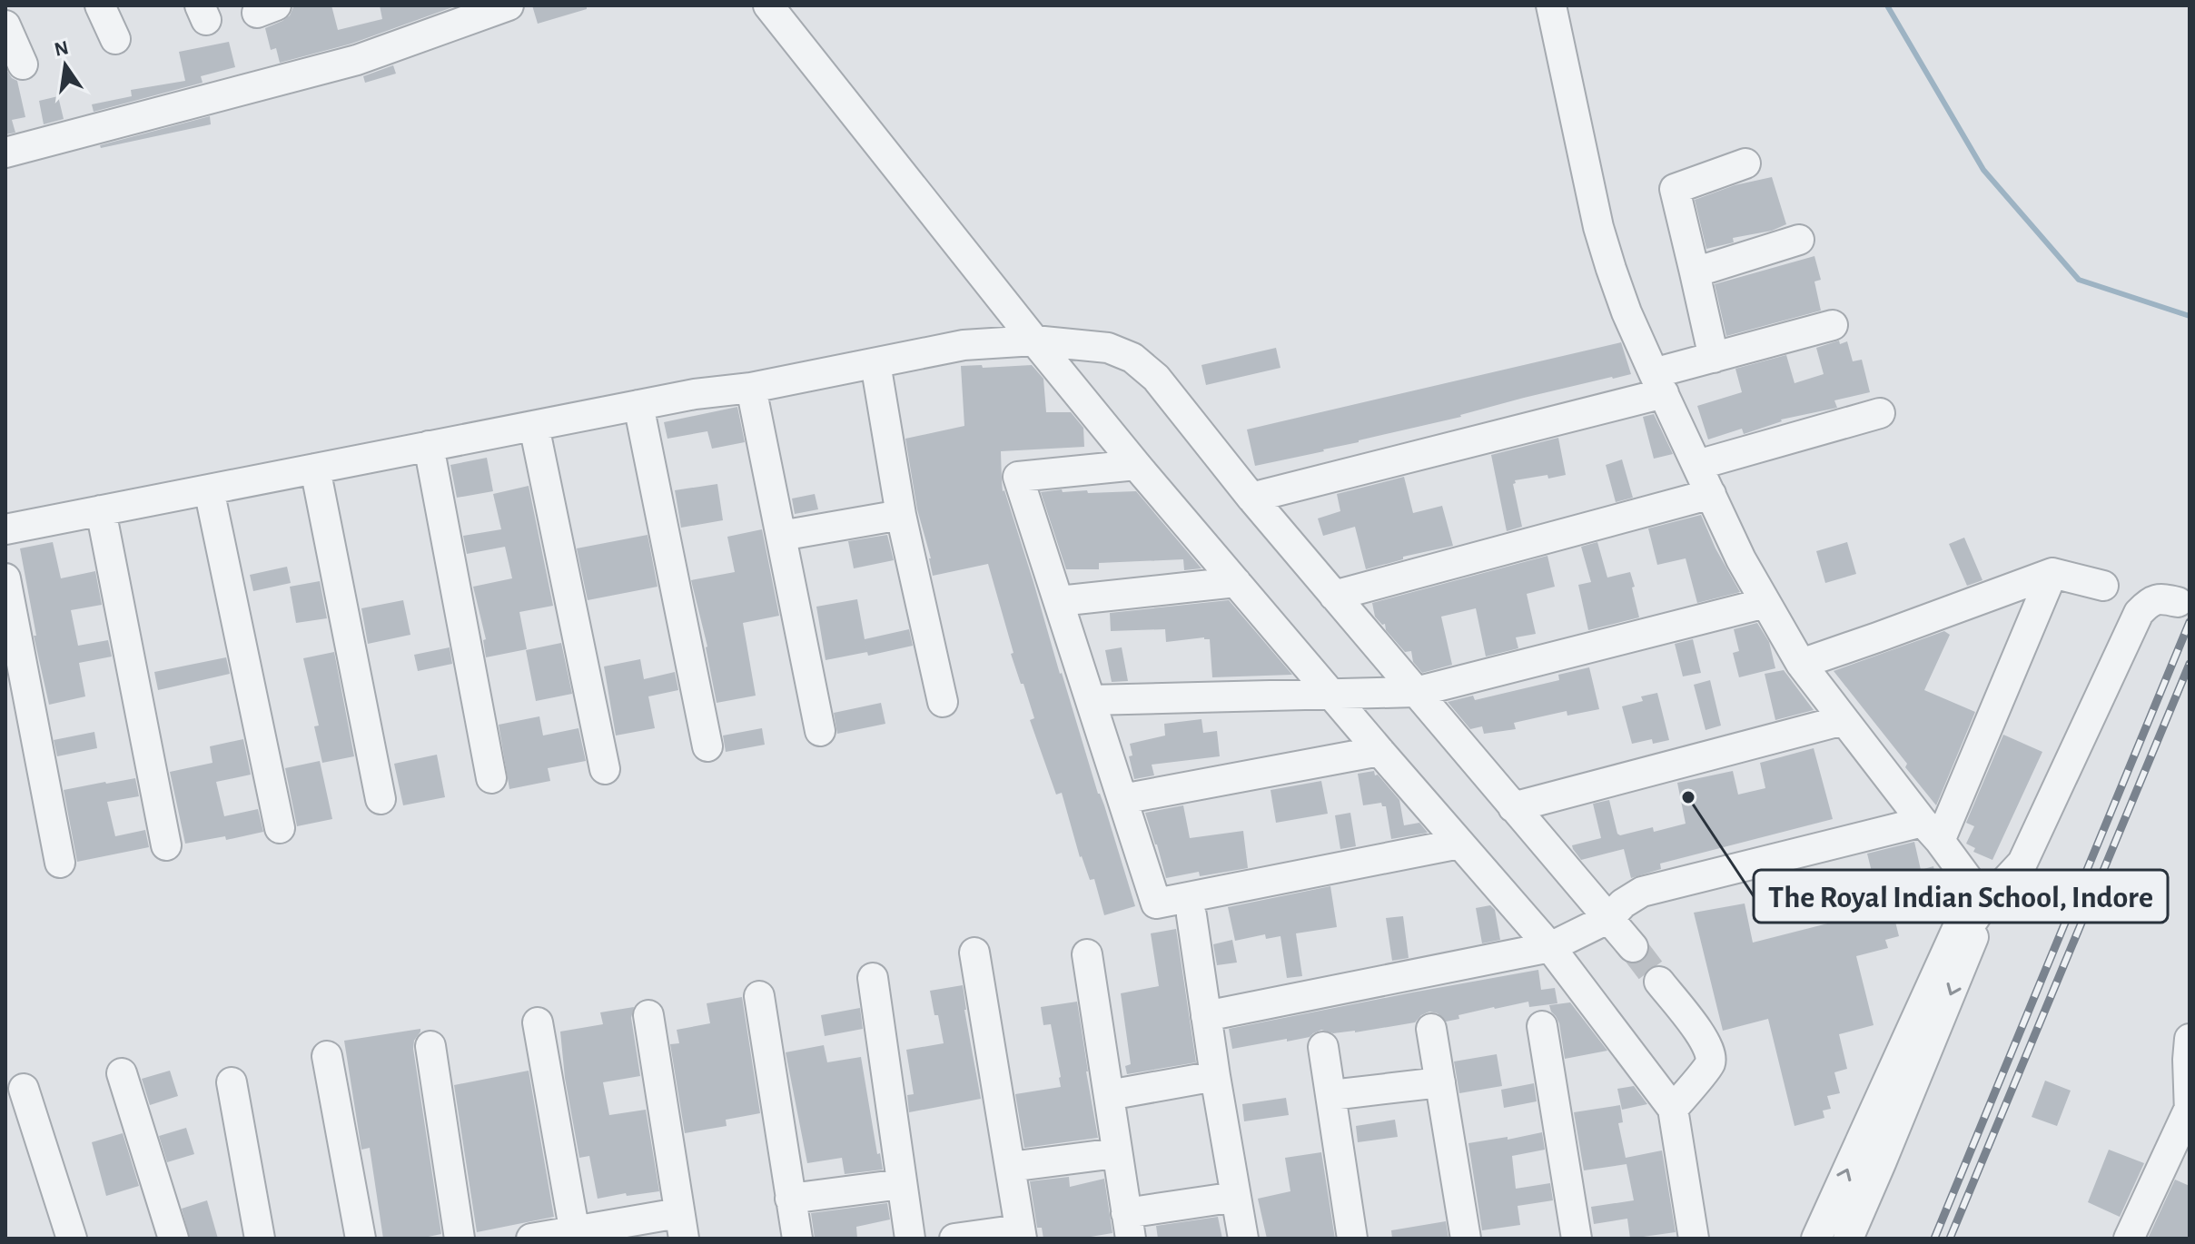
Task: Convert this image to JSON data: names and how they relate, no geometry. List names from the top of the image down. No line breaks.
{"places":["The Royal Indian School, Indore"],"north":"top"}
